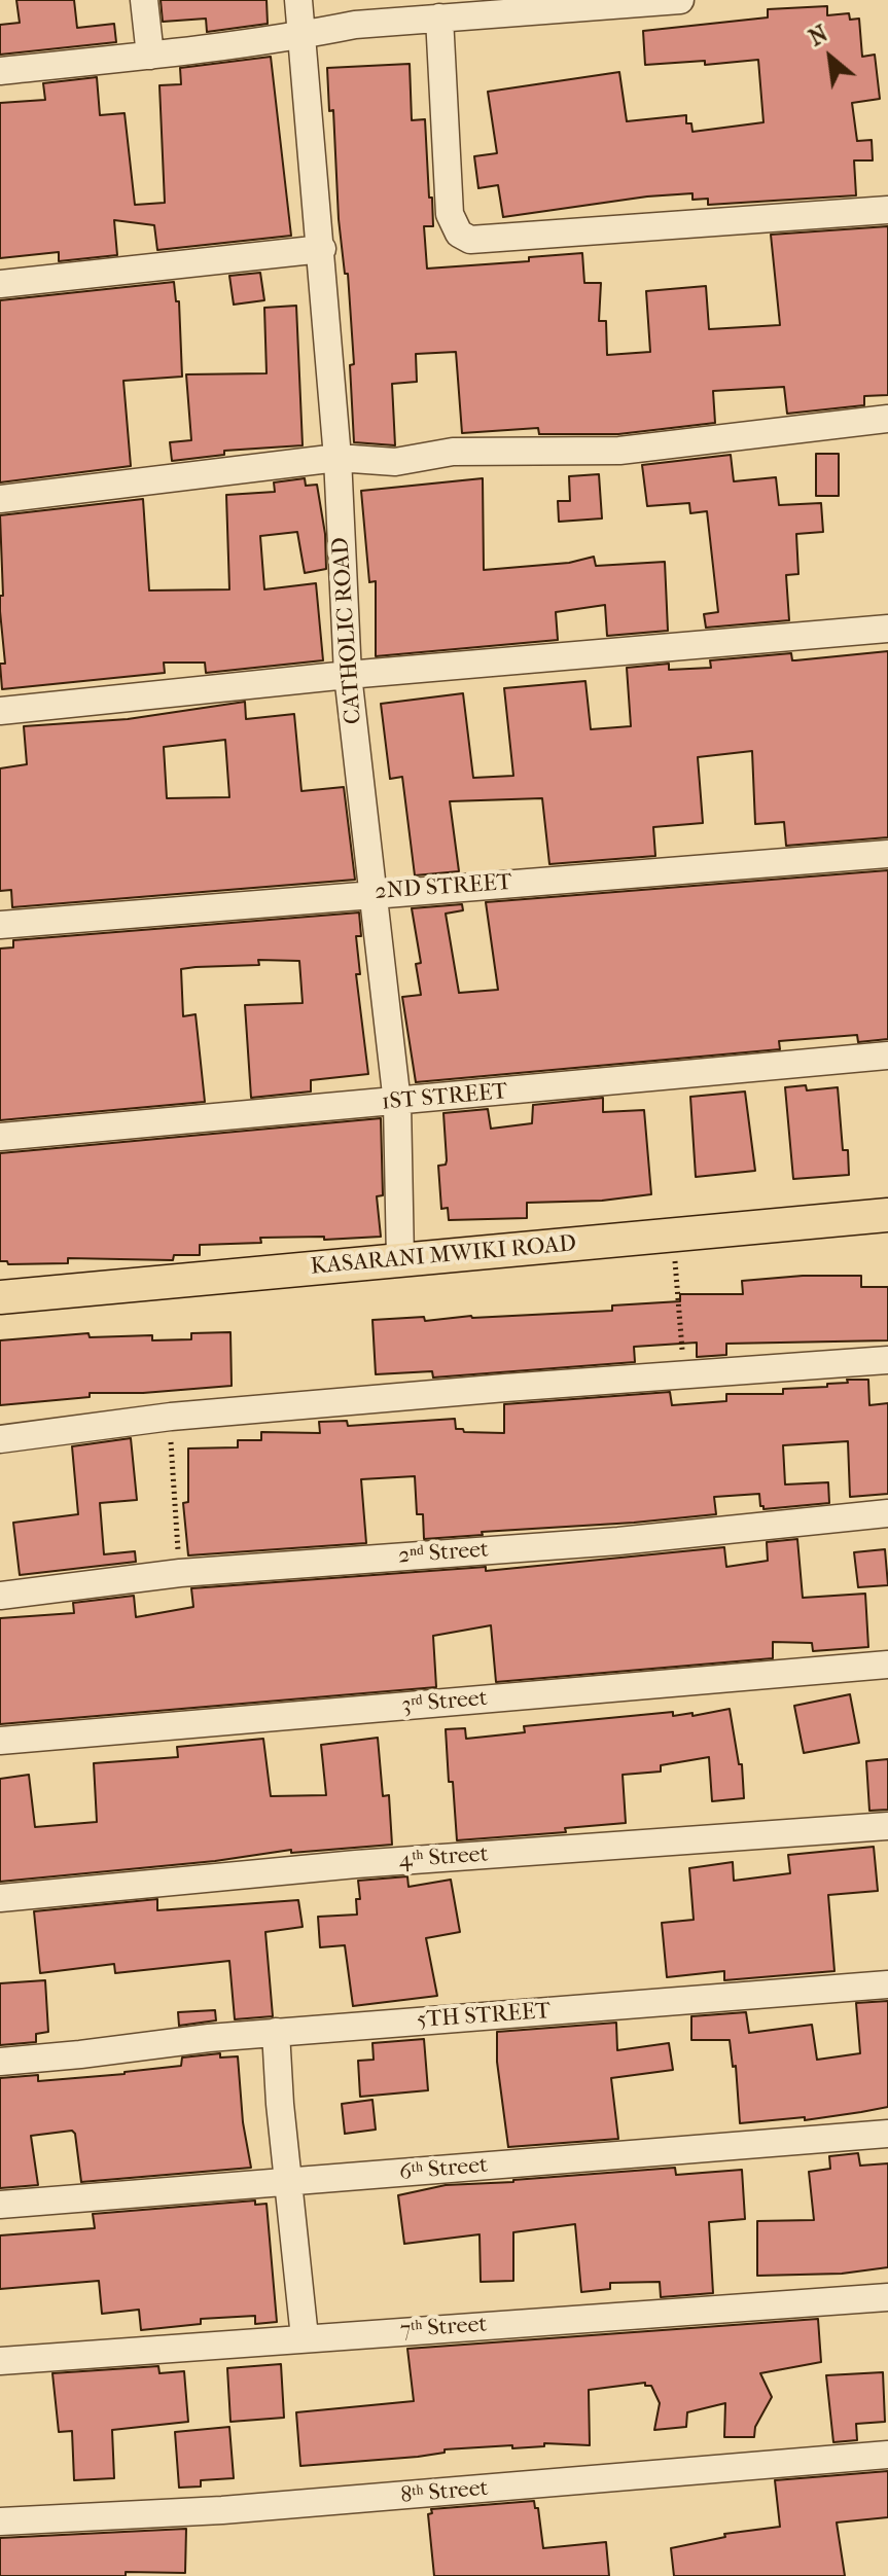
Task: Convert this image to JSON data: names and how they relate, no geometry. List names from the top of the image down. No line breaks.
{"streets":{"main road":["KASARANI MWIKI ROAD"],"street":["CATHOLIC ROAD","2ND STREET","1ST STREET","2ⁿᵈ Street","3ʳᵈ Street","4ᵗʰ Street","5TH STREET","6ᵗʰ Street","7ᵗʰ Street","8ᵗʰ Street"]},"crossings":[["CATHOLIC ROAD","2ND STREET"],["CATHOLIC ROAD","1ST STREET"],["CATHOLIC ROAD","KASARANI MWIKI ROAD"]],"north":"top left"}
